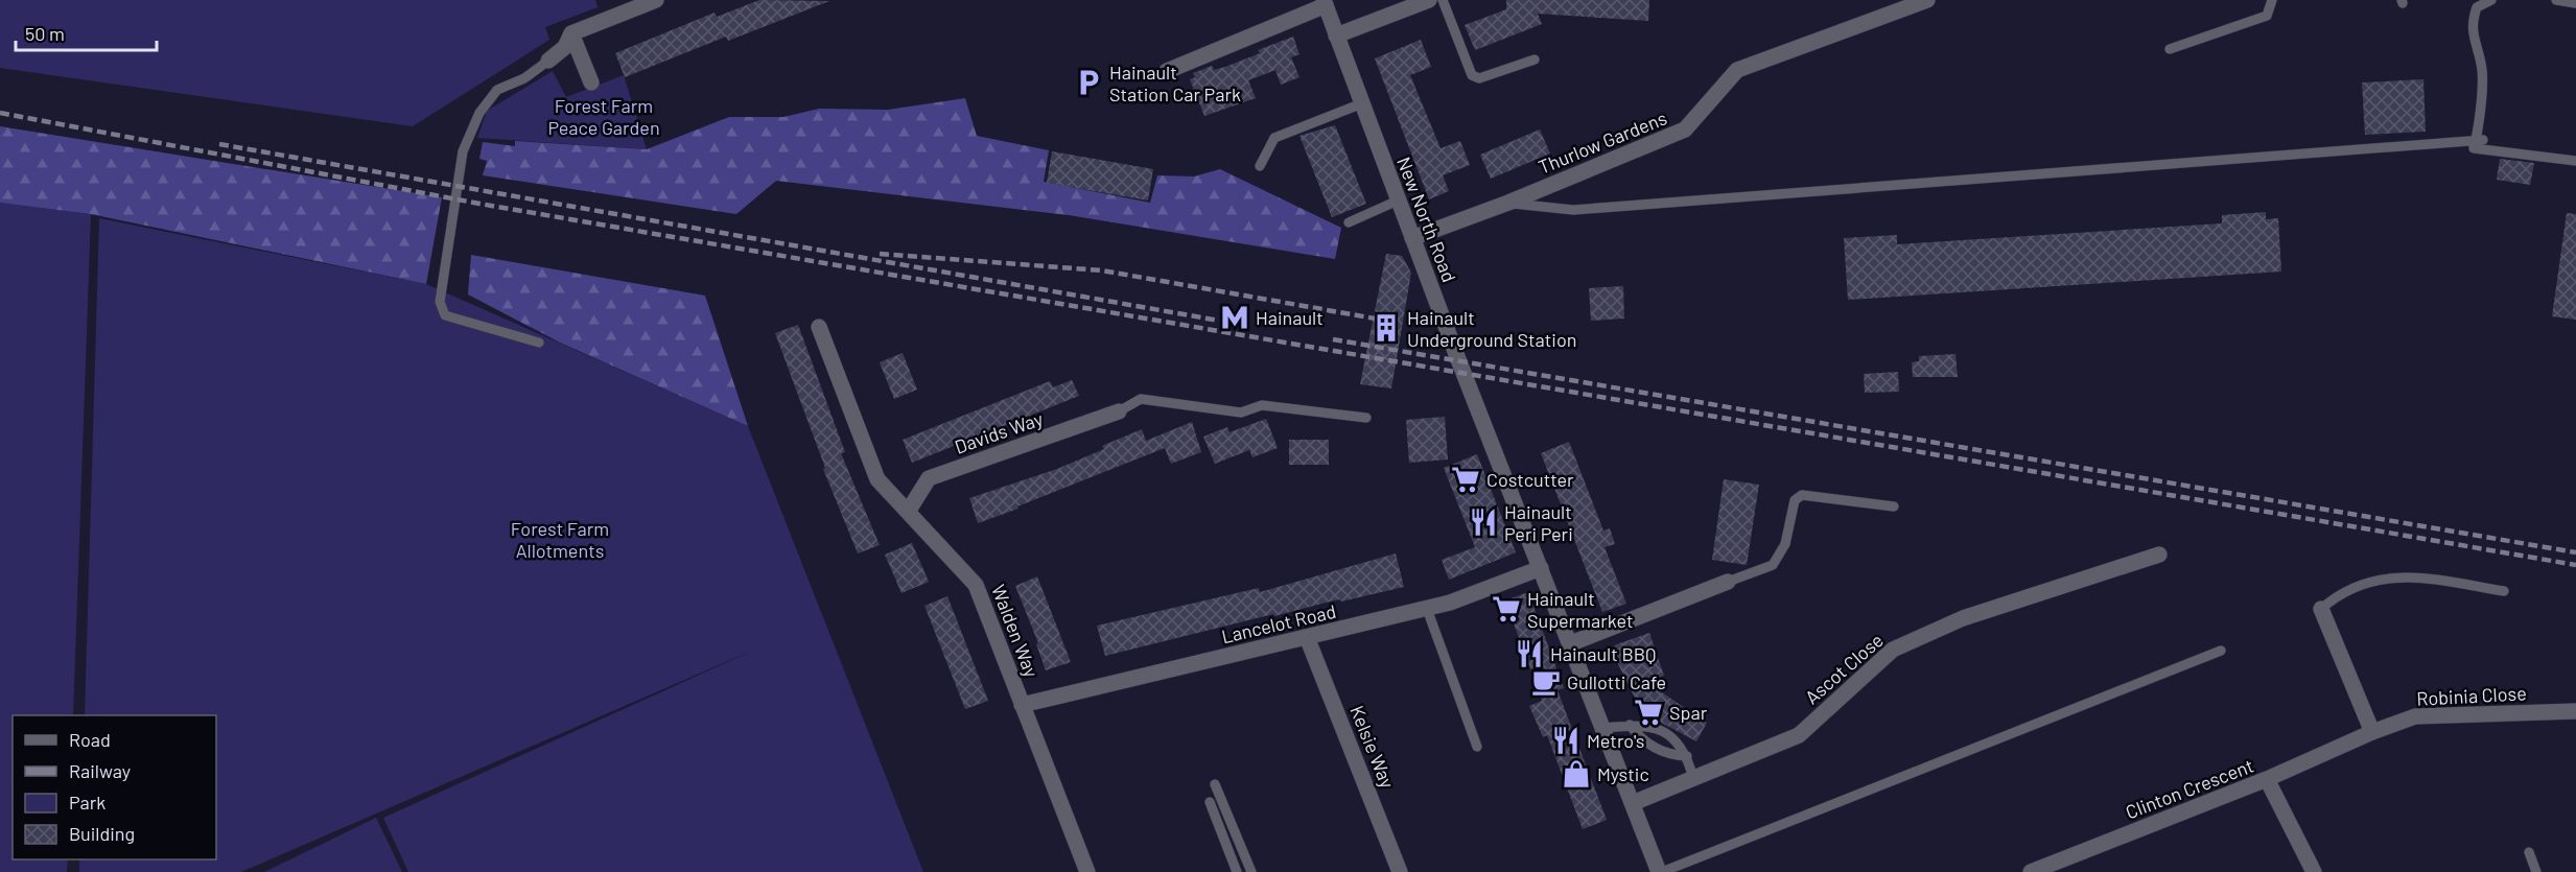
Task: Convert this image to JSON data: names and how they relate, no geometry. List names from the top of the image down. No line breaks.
{"streets":{"street":["Thurlow Gardens","New North Road","Davids Way","Lancelot Road","Walden Way","Ascot Close","Robinia Close","Kelsie Way","Clinton Crescent"]},"crossings":[["Thurlow Gardens","New North Road"],["New North Road","Lancelot Road"],["New North Road","Ascot Close"],["Davids Way","Walden Way"],["Lancelot Road","Walden Way"],["Lancelot Road","Kelsie Way"],["Robinia Close","Clinton Crescent"]],"parks":["Forest Farm Peace Garden","Forest Farm Allotments"],"places":{"parking":["Hainault Station Car Park"],"metro station":["Hainault"],"building":["Hainault Underground Station"],"supermarket":["Costcutter","Hainault Supermarket","Spar"],"restaurant":["Hainault Peri Peri","Hainault BBQ","Metro's"],"cafe":["Gullotti Cafe"],"shop":["Mystic"]},"legend":["Road","Railway","Park","Building"],"scale_bar":"50 m"}
